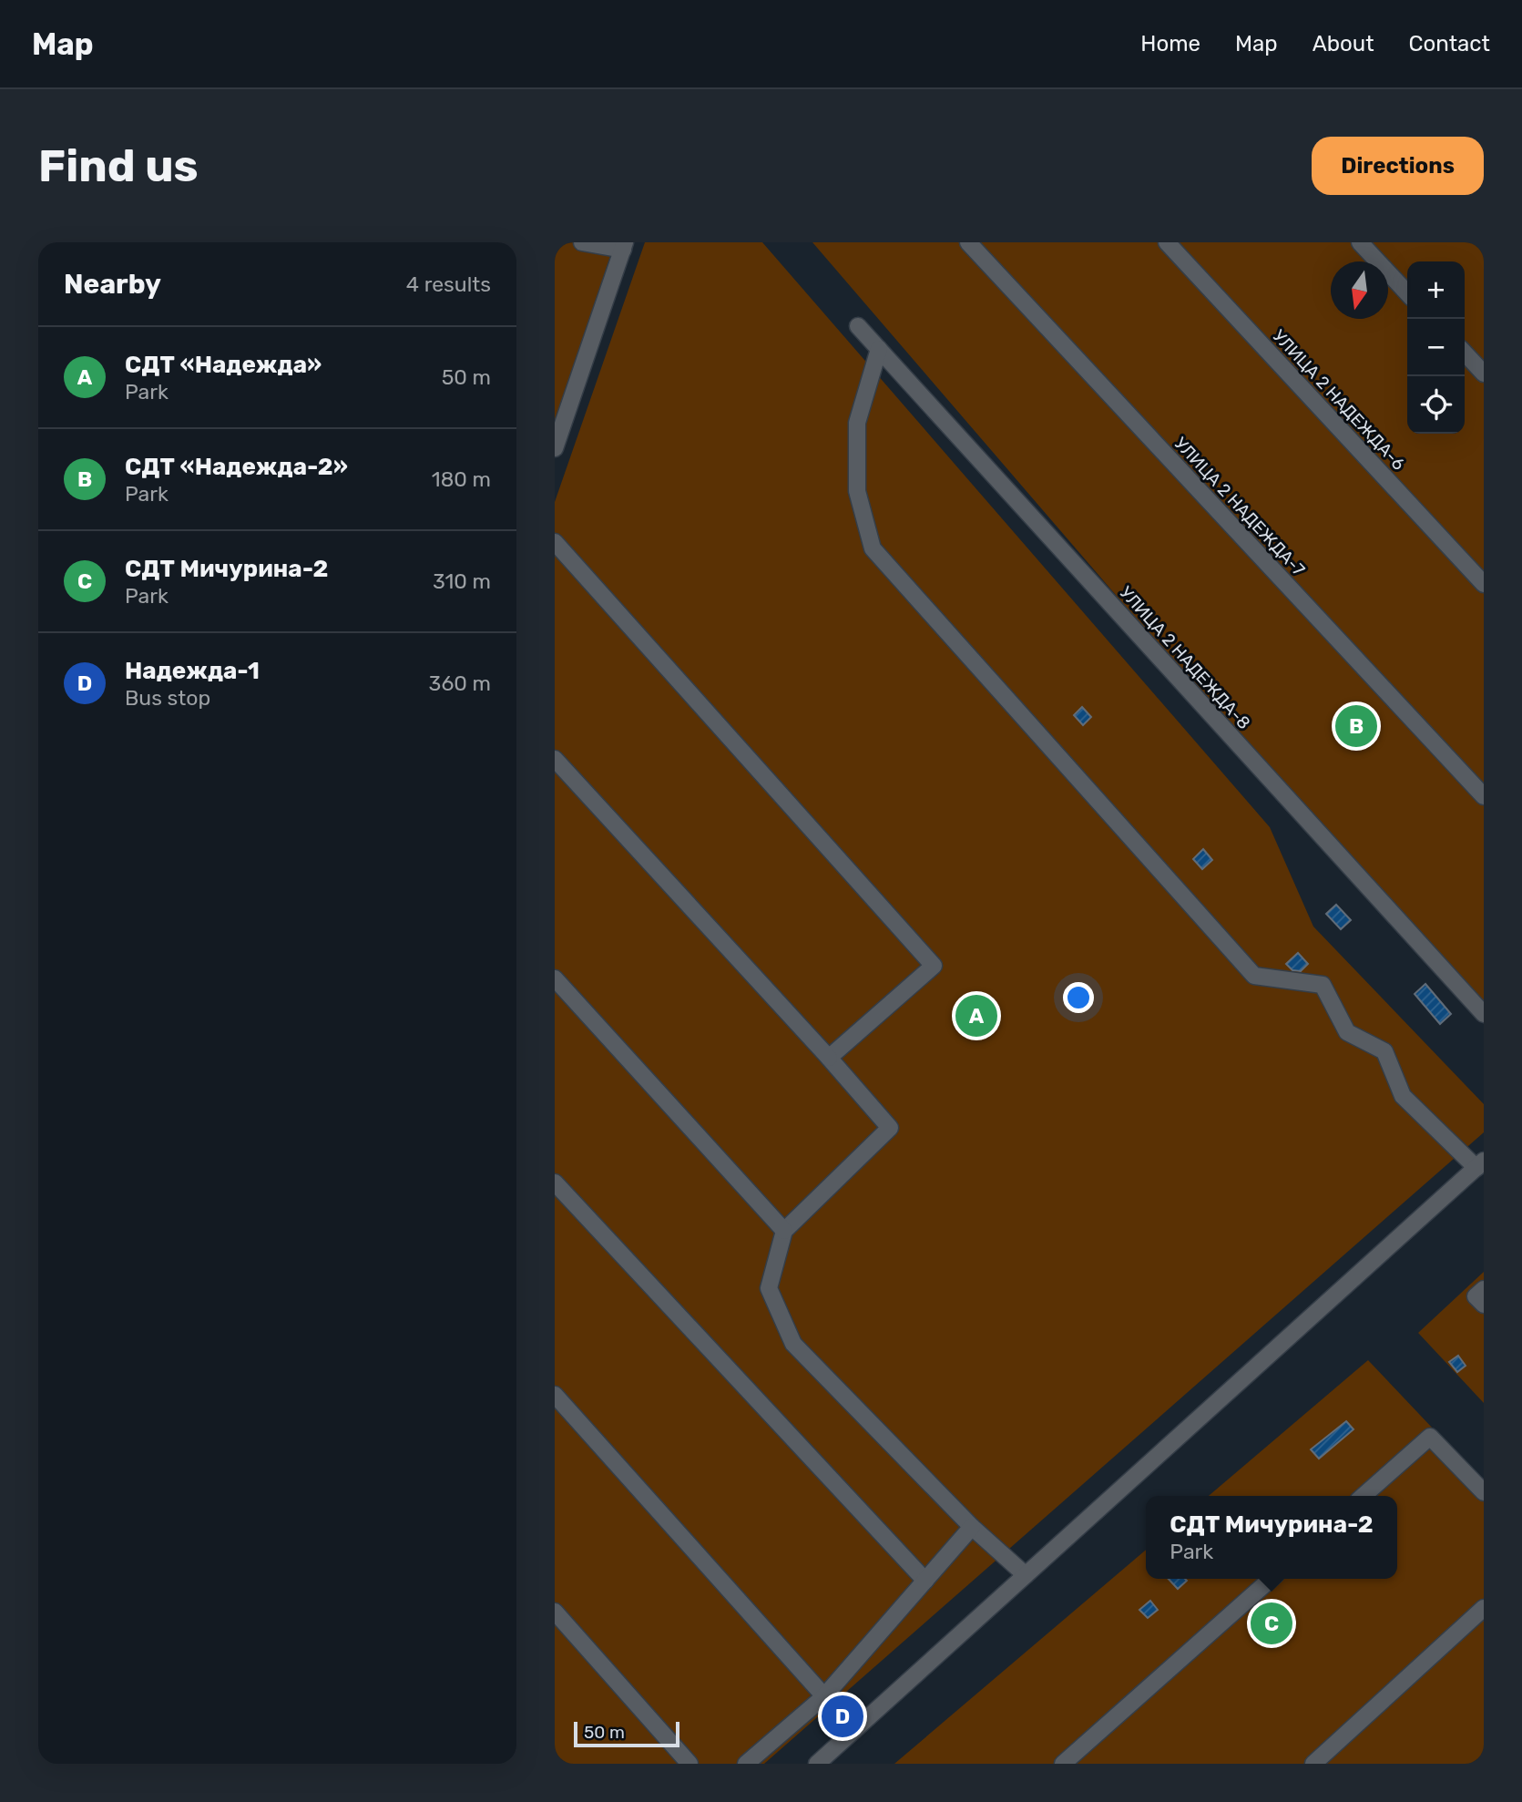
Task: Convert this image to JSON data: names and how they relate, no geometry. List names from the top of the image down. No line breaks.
{"streets":{"street":["УЛИЦА 2 НАДЕЖДА-6","УЛИЦА 2 НАДЕЖДА-7","УЛИЦА 2 НАДЕЖДА-8"]},"scale_bar":"50 m","north":"bottom","page":{"header":"Map","nav":["Home","Map","About","Contact"],"buttons":"Directions","title":"Find us","heading":["Nearby","4 results"],"map_buttons":["+","−"],"list":[{"mark":"A","name":"СДТ «Надежда»","note":"Park","value":"50 m"},{"mark":"B","name":"СДТ «Надежда-2»","note":"Park","value":"180 m"},{"mark":"C","name":"СДТ Мичурина-2","note":"Park","value":"310 m"},{"mark":"D","name":"Надежда-1","note":"Bus stop","value":"360 m"}],"pins":["B","A","C","D"],"popup":["СДТ Мичурина-2","Park"],"scale":"50 m"}}
